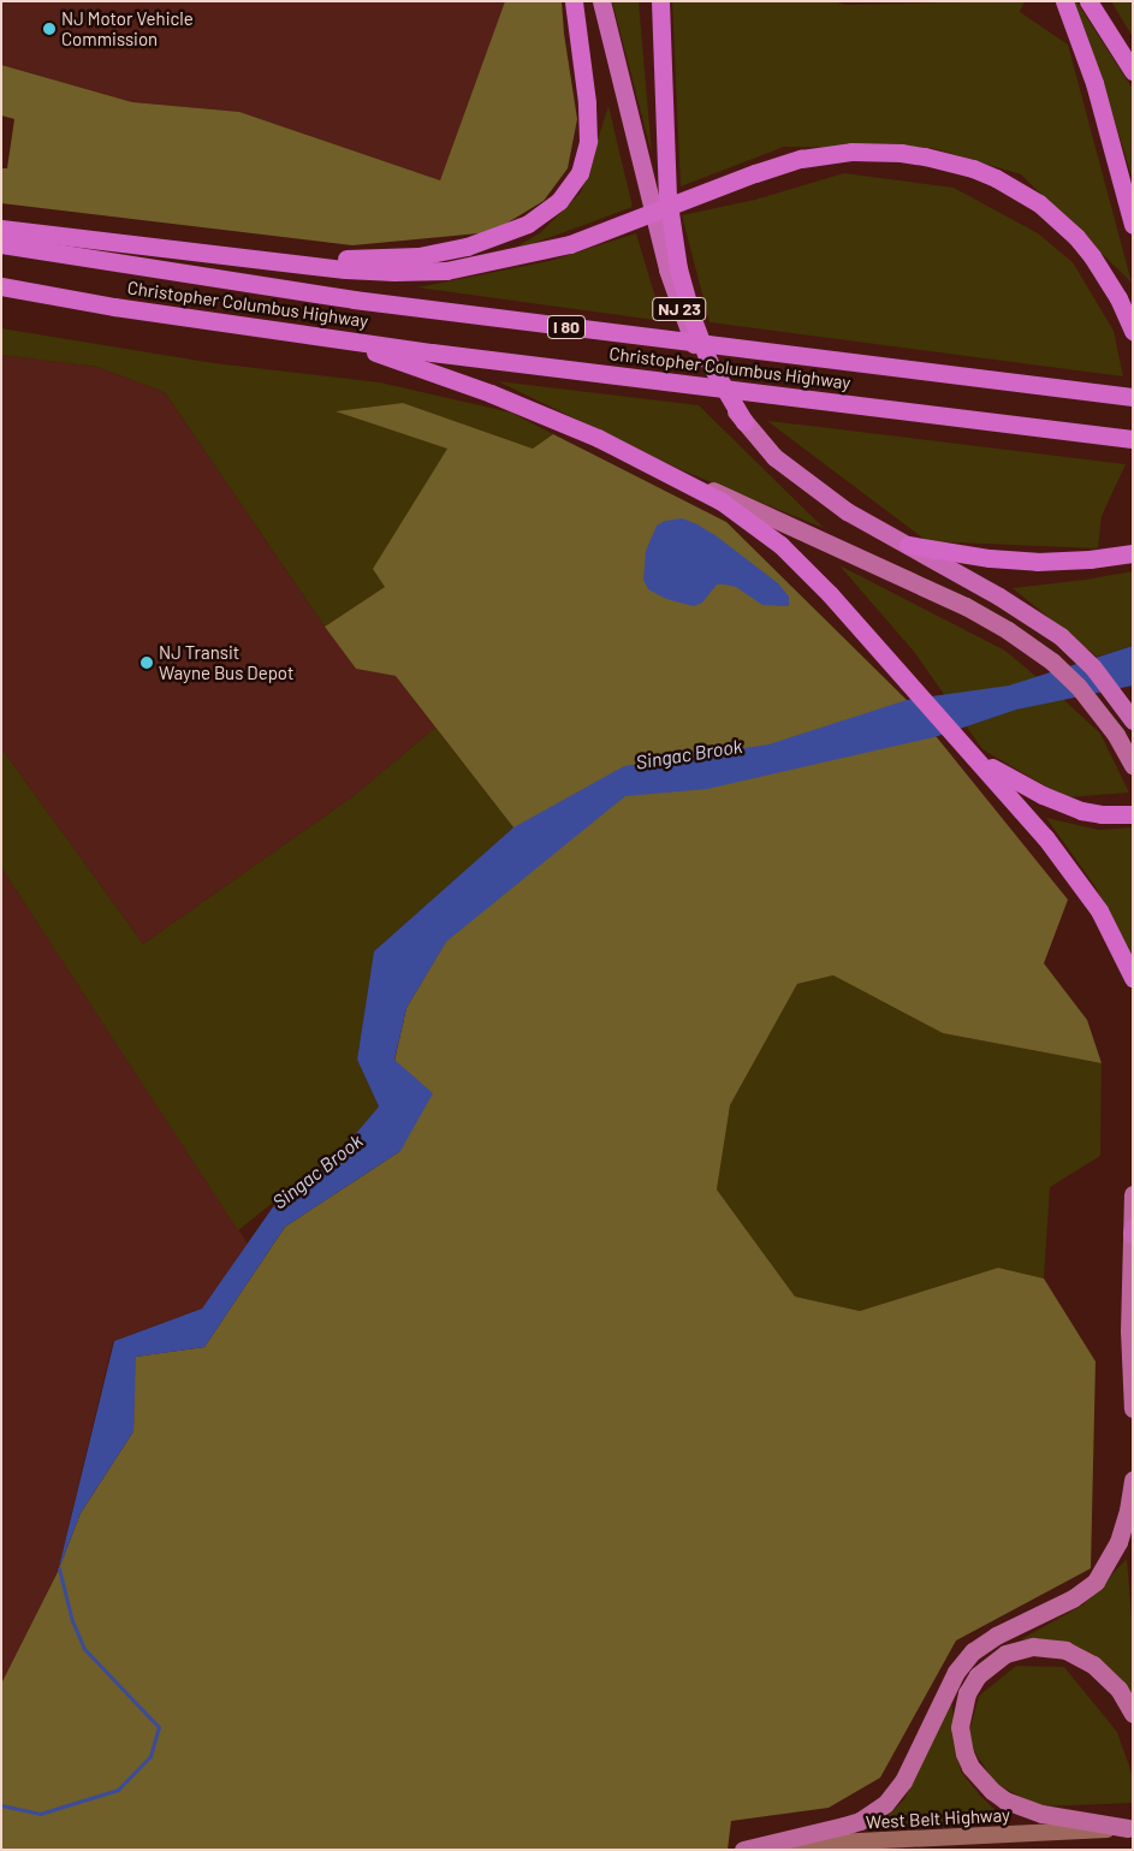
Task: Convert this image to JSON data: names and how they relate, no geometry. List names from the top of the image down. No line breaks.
{"streets":{"highway":["Christopher Columbus Highway","NJ 23","I 80"],"main road":["West Belt Highway"]},"water":["Singac Brook"],"places":["NJ Motor Vehicle Commission","NJ Transit Wayne Bus Depot"]}
